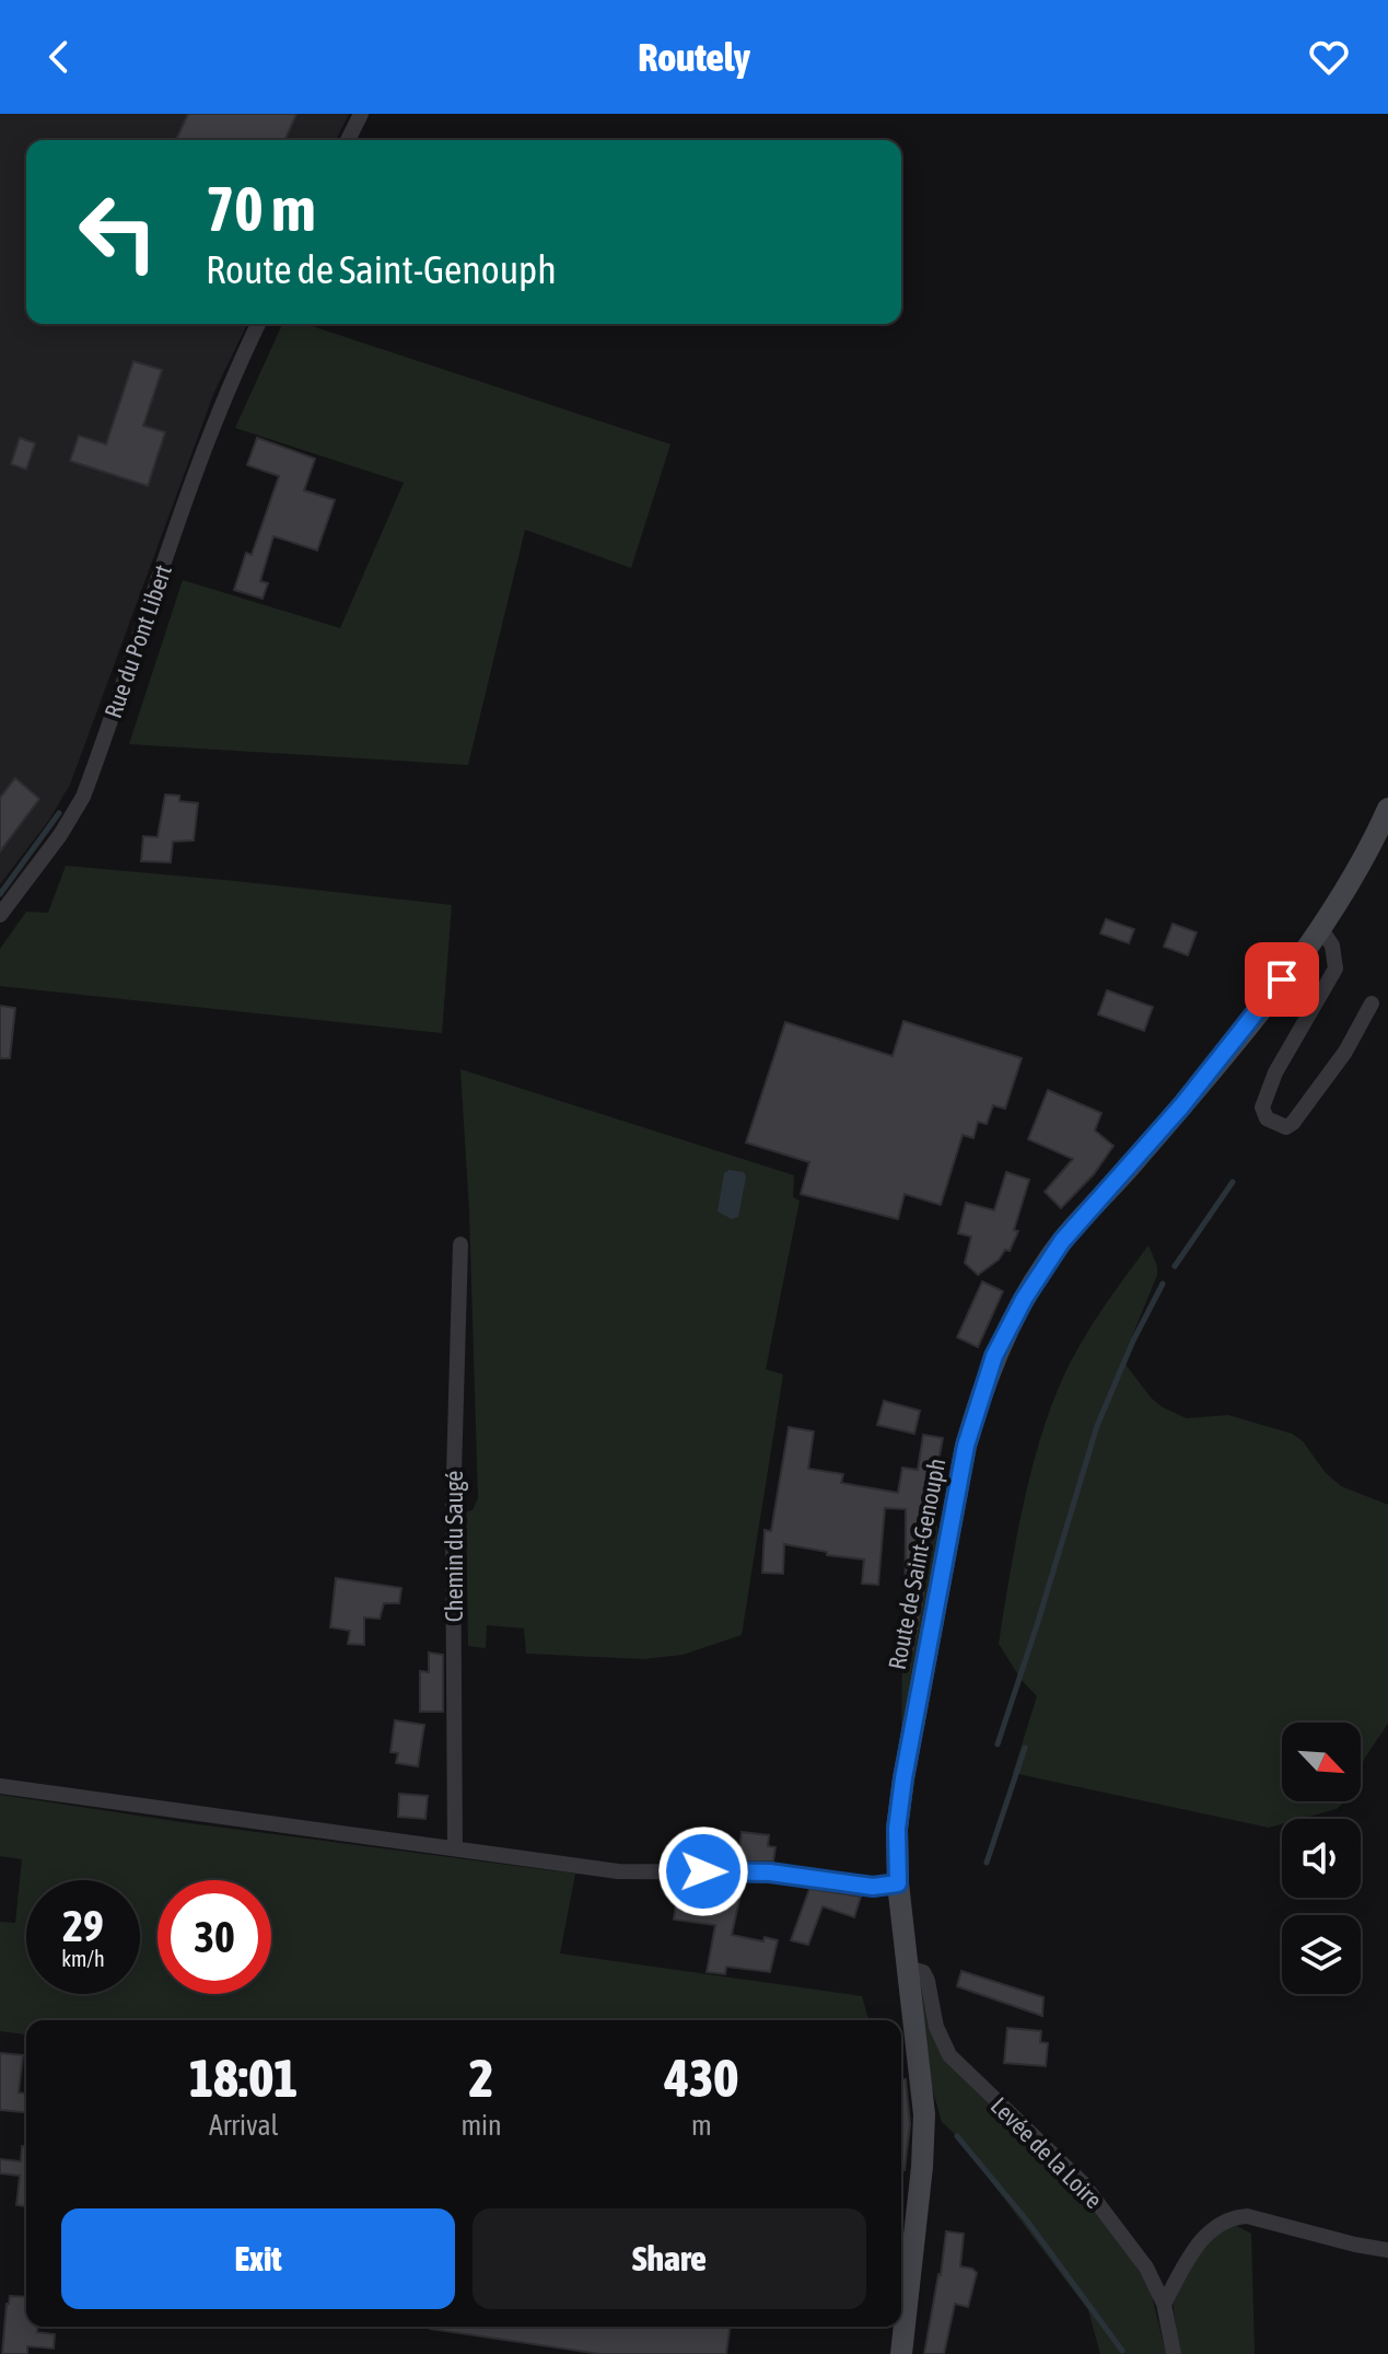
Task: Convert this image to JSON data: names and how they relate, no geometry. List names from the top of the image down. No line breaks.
{"streets":{"street":["Rue du Pont Libert","Chemin du Saugé","Route de Saint-Genouph","Levée de la Loire"]},"crossings":[["Route de Saint-Genouph","Levée de la Loire"]],"north":"bottom right","page":{"header":"Routely","turn":["70 m","Route de Saint-Genouph"],"speed":"29 km/h","limit":"30","eta":["18:01","Arrival","2","min","430","m"],"buttons":["Exit","Share"]}}
